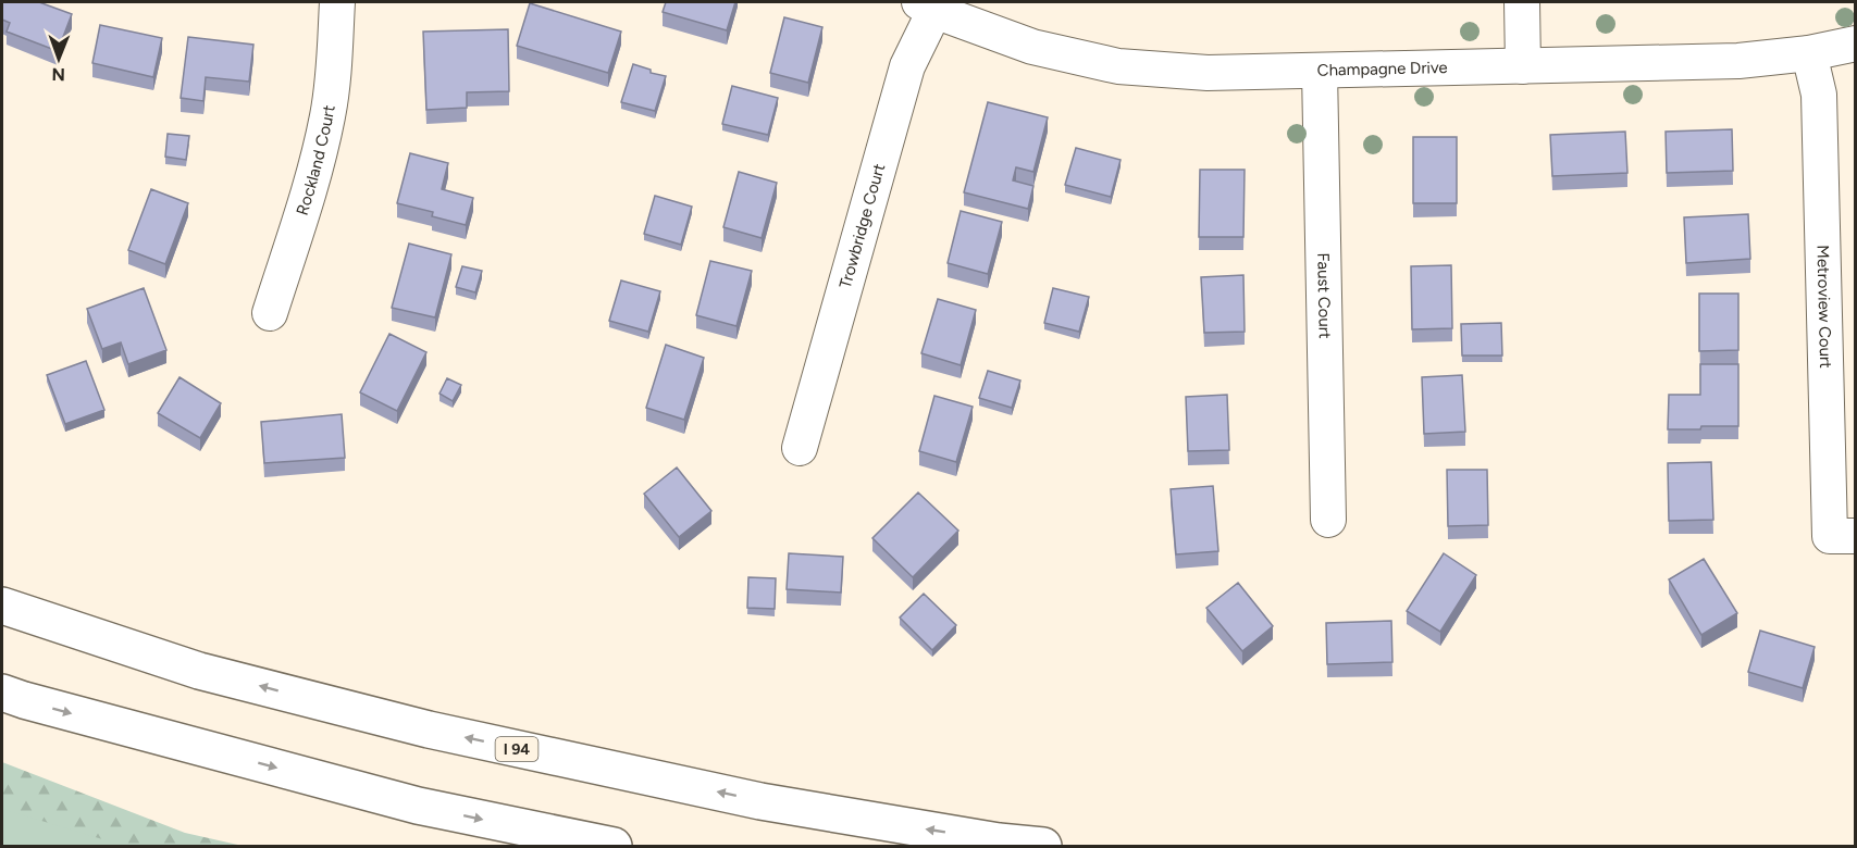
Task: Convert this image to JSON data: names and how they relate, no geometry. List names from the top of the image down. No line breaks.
{"streets":{"highway":["I 94"],"street":["Champagne Drive","Rockland Court","Trowbridge Court","Faust Court","Metroview Court"]},"crossings":[["Champagne Drive","Trowbridge Court"],["Champagne Drive","Faust Court"],["Champagne Drive","Metroview Court"]],"north":"bottom"}
